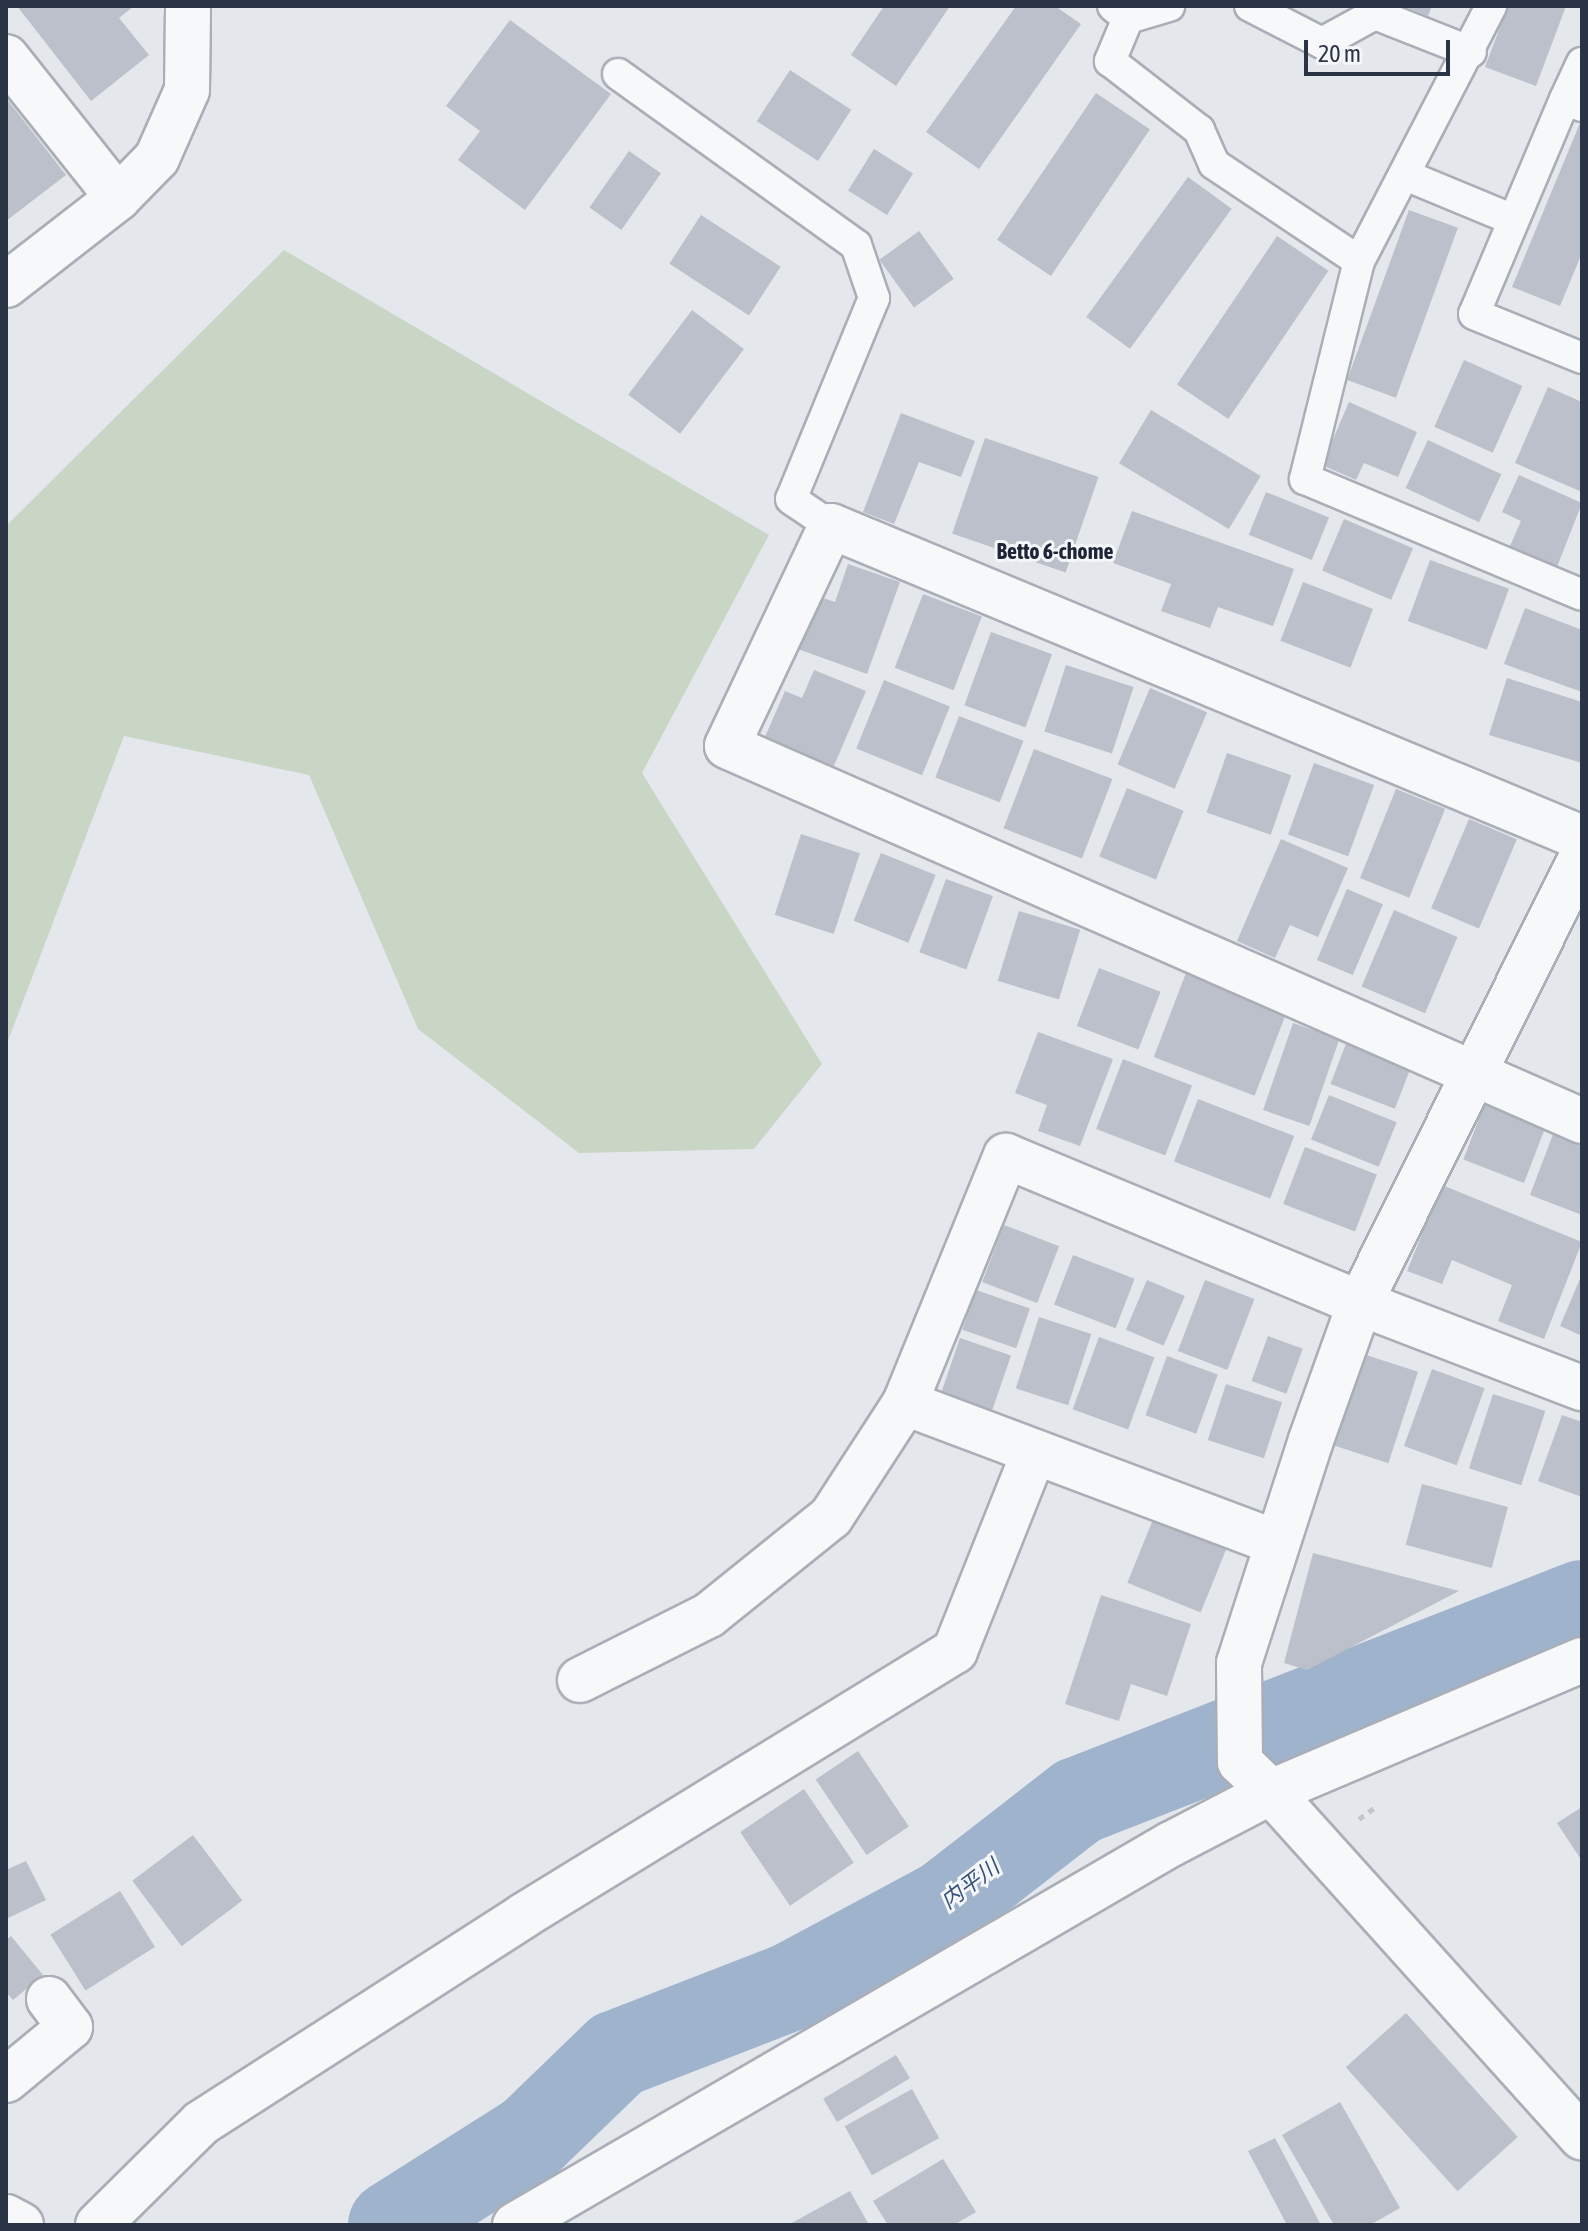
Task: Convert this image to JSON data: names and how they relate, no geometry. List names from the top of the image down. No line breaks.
{"districts":["Betto 6-chome"],"water":["内平川"],"scale_bar":"20 m"}
